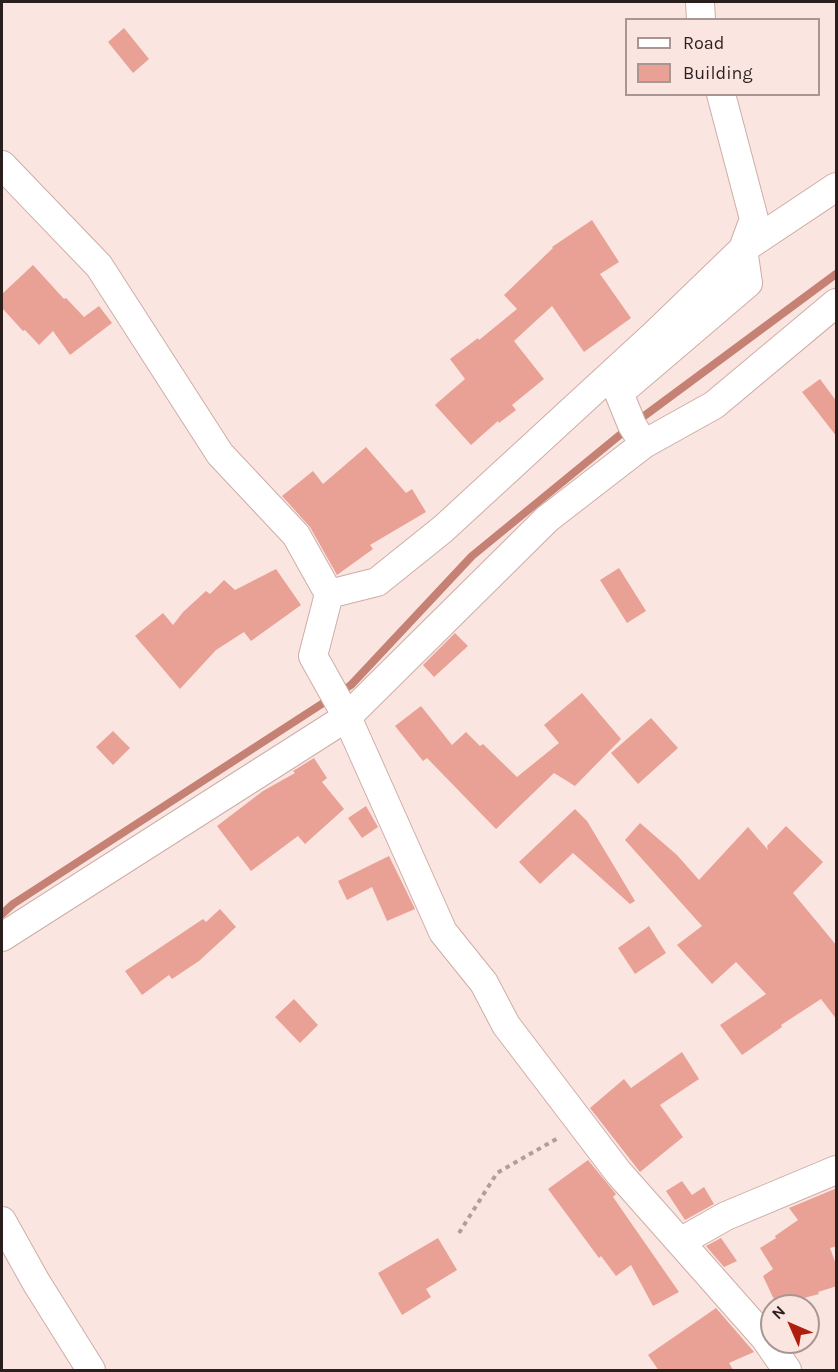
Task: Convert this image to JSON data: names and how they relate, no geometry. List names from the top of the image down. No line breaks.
{"legend":["Road","Building"],"north":"top left"}
